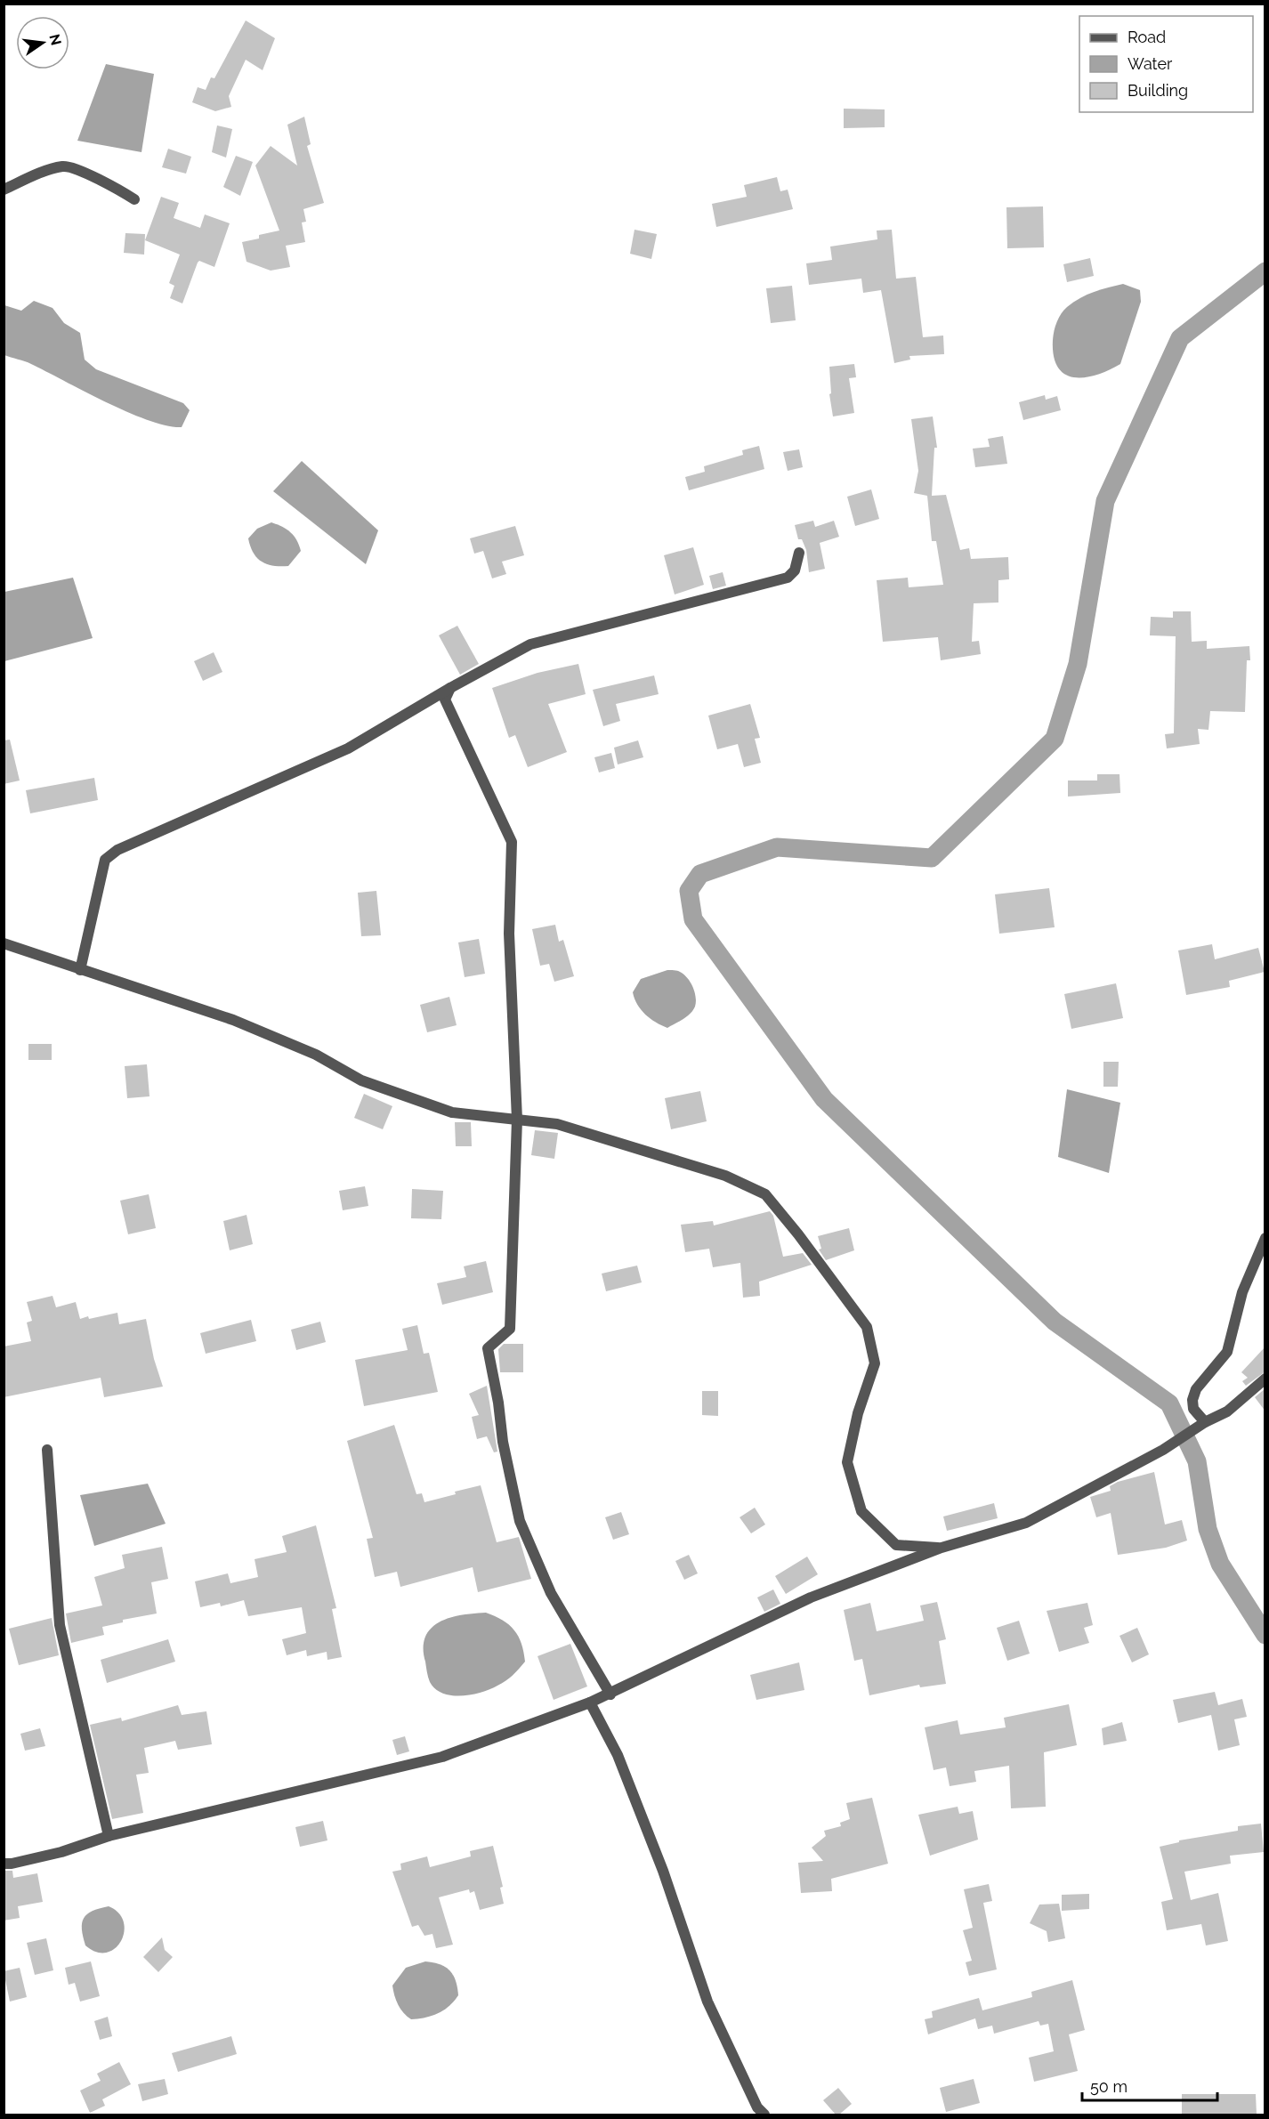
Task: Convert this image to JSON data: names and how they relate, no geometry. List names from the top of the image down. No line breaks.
{"legend":["Road","Water","Building"],"scale_bar":"50 m","north":"right"}
